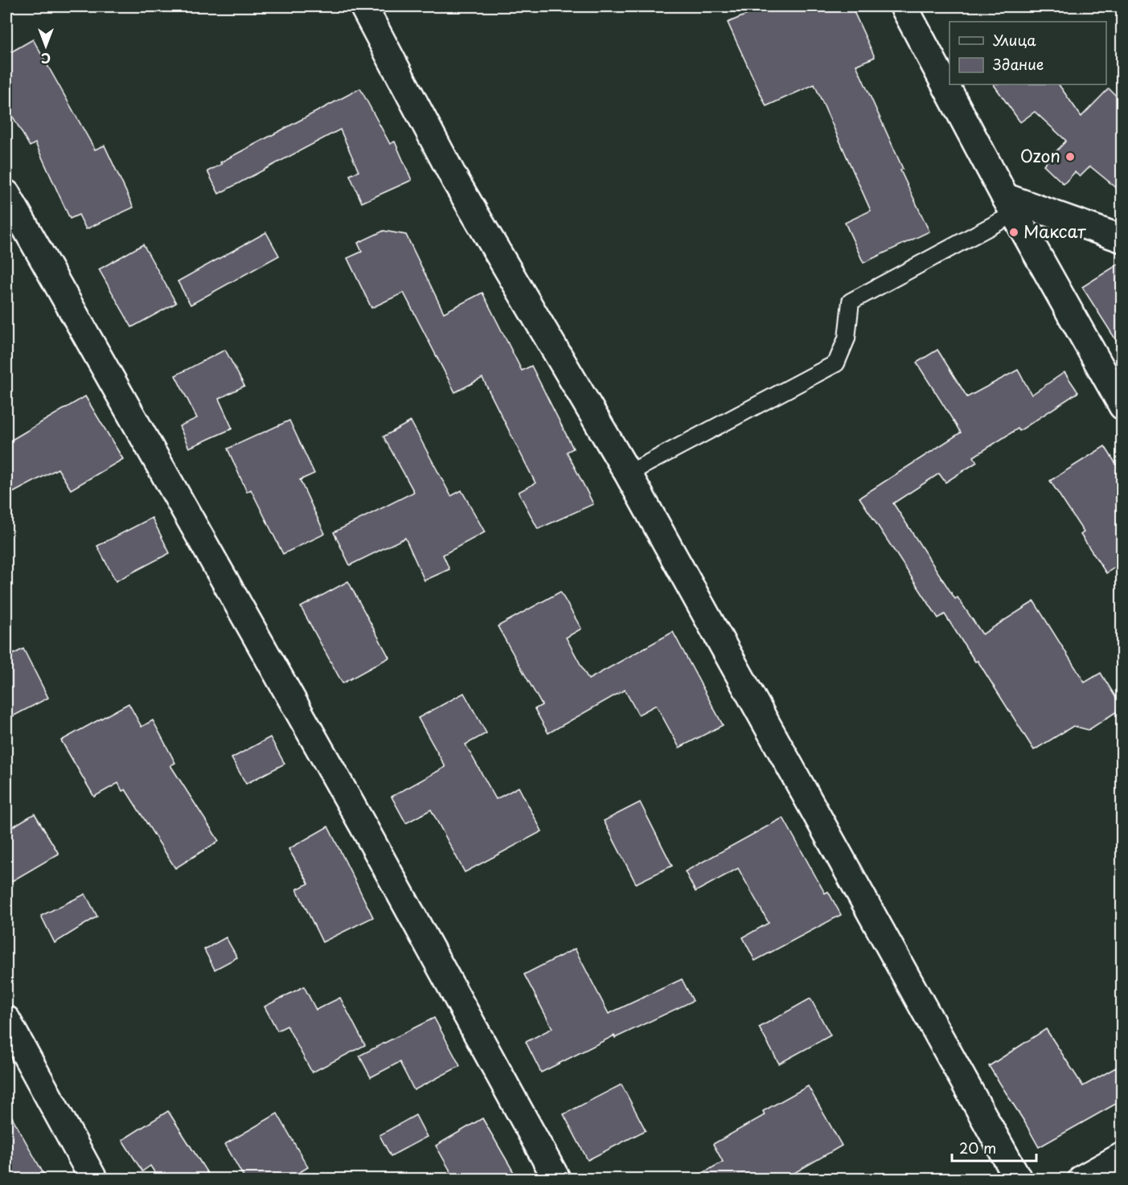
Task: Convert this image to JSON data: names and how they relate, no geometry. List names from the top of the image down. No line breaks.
{"places":["Ozon","Максат"],"legend":["Улица","Здание"],"scale_bar":"20 m","north":"bottom"}
